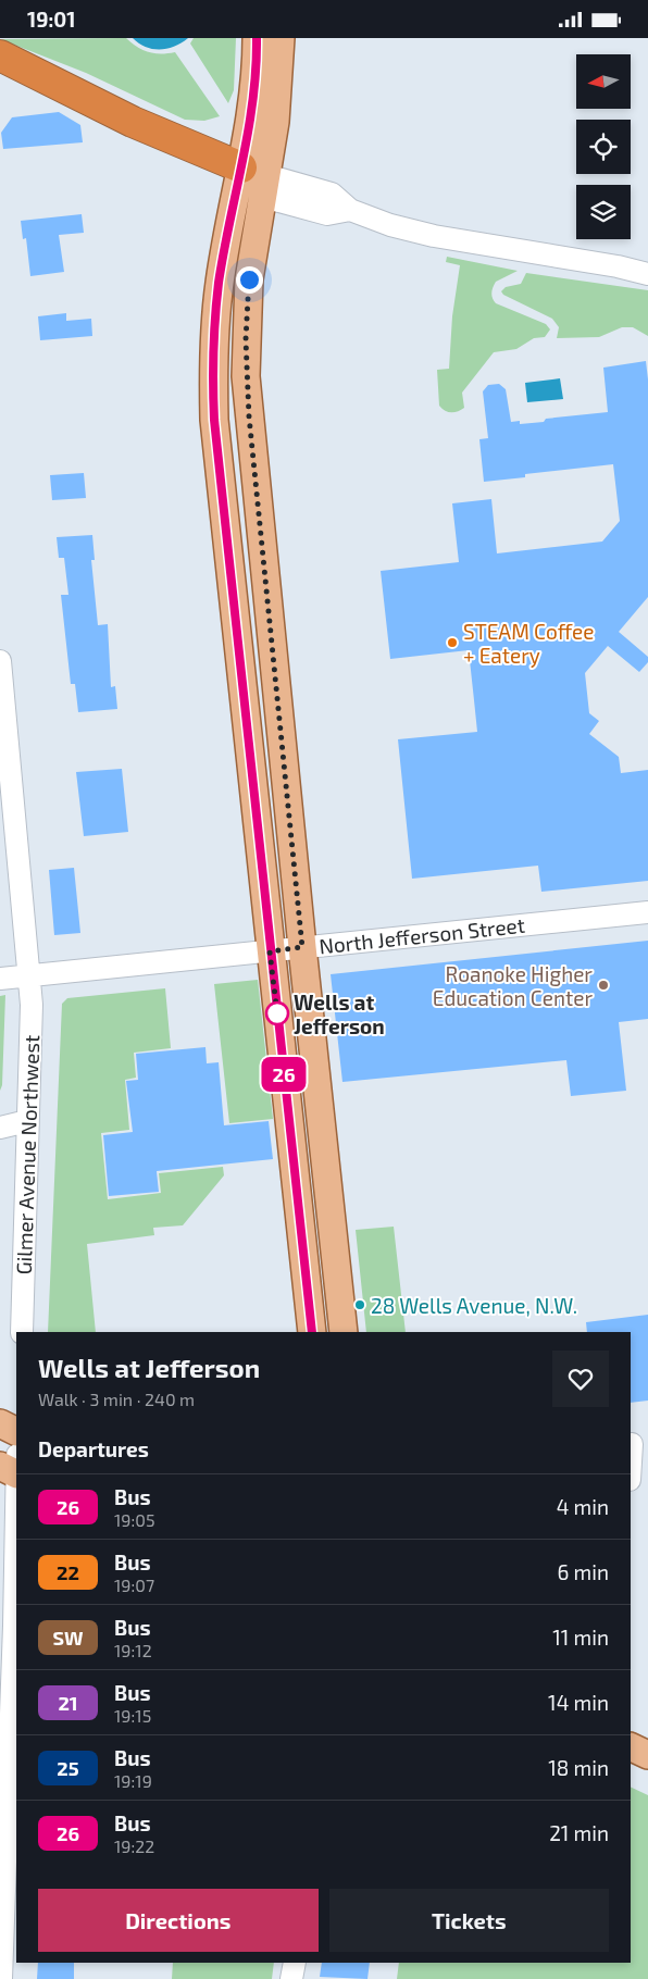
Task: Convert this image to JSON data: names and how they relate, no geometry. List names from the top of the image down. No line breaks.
{"streets":{"street":["North Jefferson Street","Gilmer Avenue Northwest"]},"crossings":[["North Jefferson Street","Gilmer Avenue Northwest"]],"places":["STEAM Coffee + Eatery","Roanoke Higher Education Center","Wells at Jefferson","28 Wells Avenue, N.W."],"lines":["bus line 26"],"north":"left","page":{"status":"19:01","on_map":"26","heading":[["Wells at Jefferson","Walk · 3 min · 240 m"],"Departures"],"list":[{"mark":"26","name":"Bus","note":"19:05","value":"4 min"},{"mark":"22","name":"Bus","note":"19:07","value":"6 min"},{"mark":"SW","name":"Bus","note":"19:12","value":"11 min"},{"mark":"21","name":"Bus","note":"19:15","value":"14 min"},{"mark":"25","name":"Bus","note":"19:19","value":"18 min"},{"mark":"26","name":"Bus","note":"19:22","value":"21 min"}],"buttons":["Directions","Tickets"]}}
